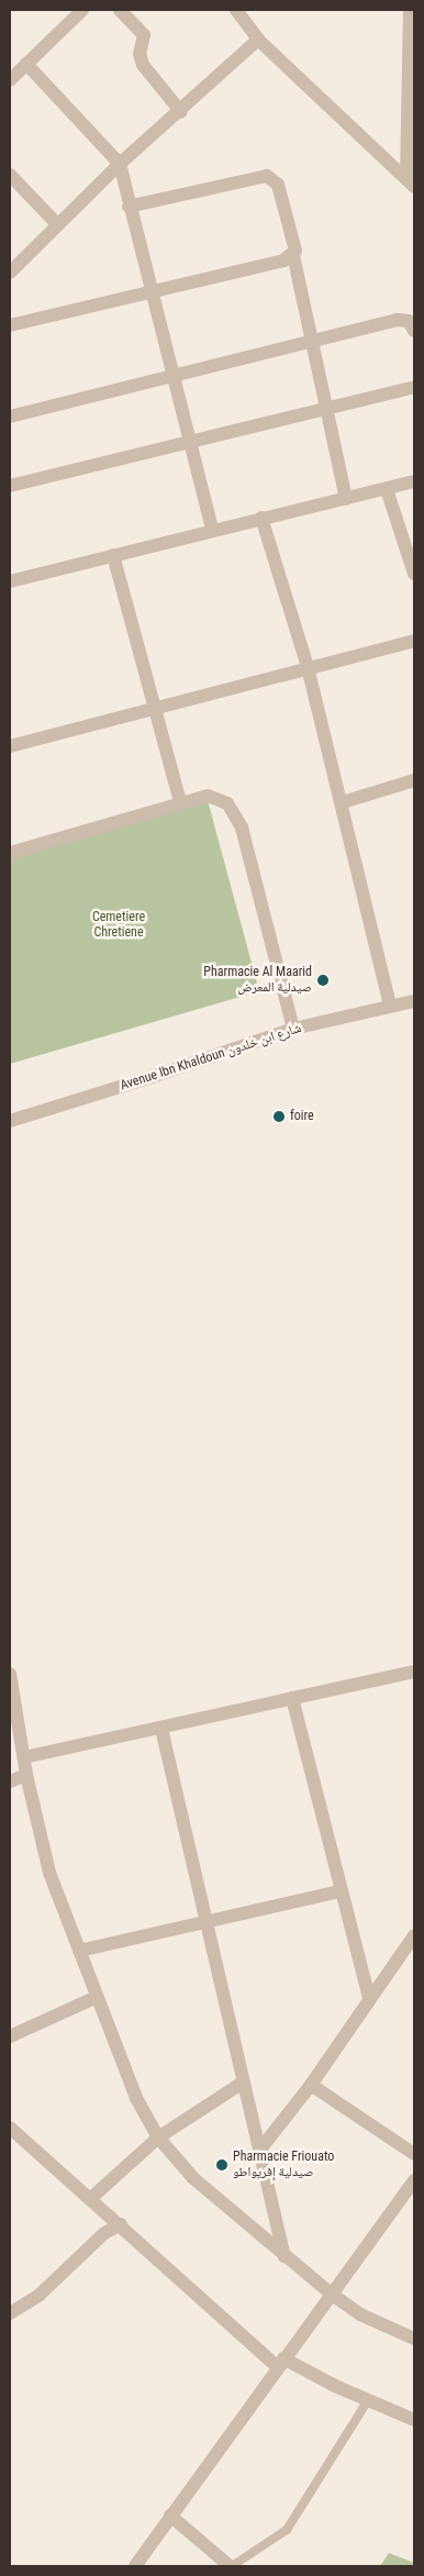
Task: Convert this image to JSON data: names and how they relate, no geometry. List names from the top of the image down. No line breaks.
{"streets":{"street":["Avenue Ibn Khaldoun شارع ابن خلدون"]},"parks":["Cemetiere Chretiene"],"places":["Pharmacie Al Maarid صيدلية المعرض","foire","Pharmacie Friouato صيدلية إفريواطو"]}
